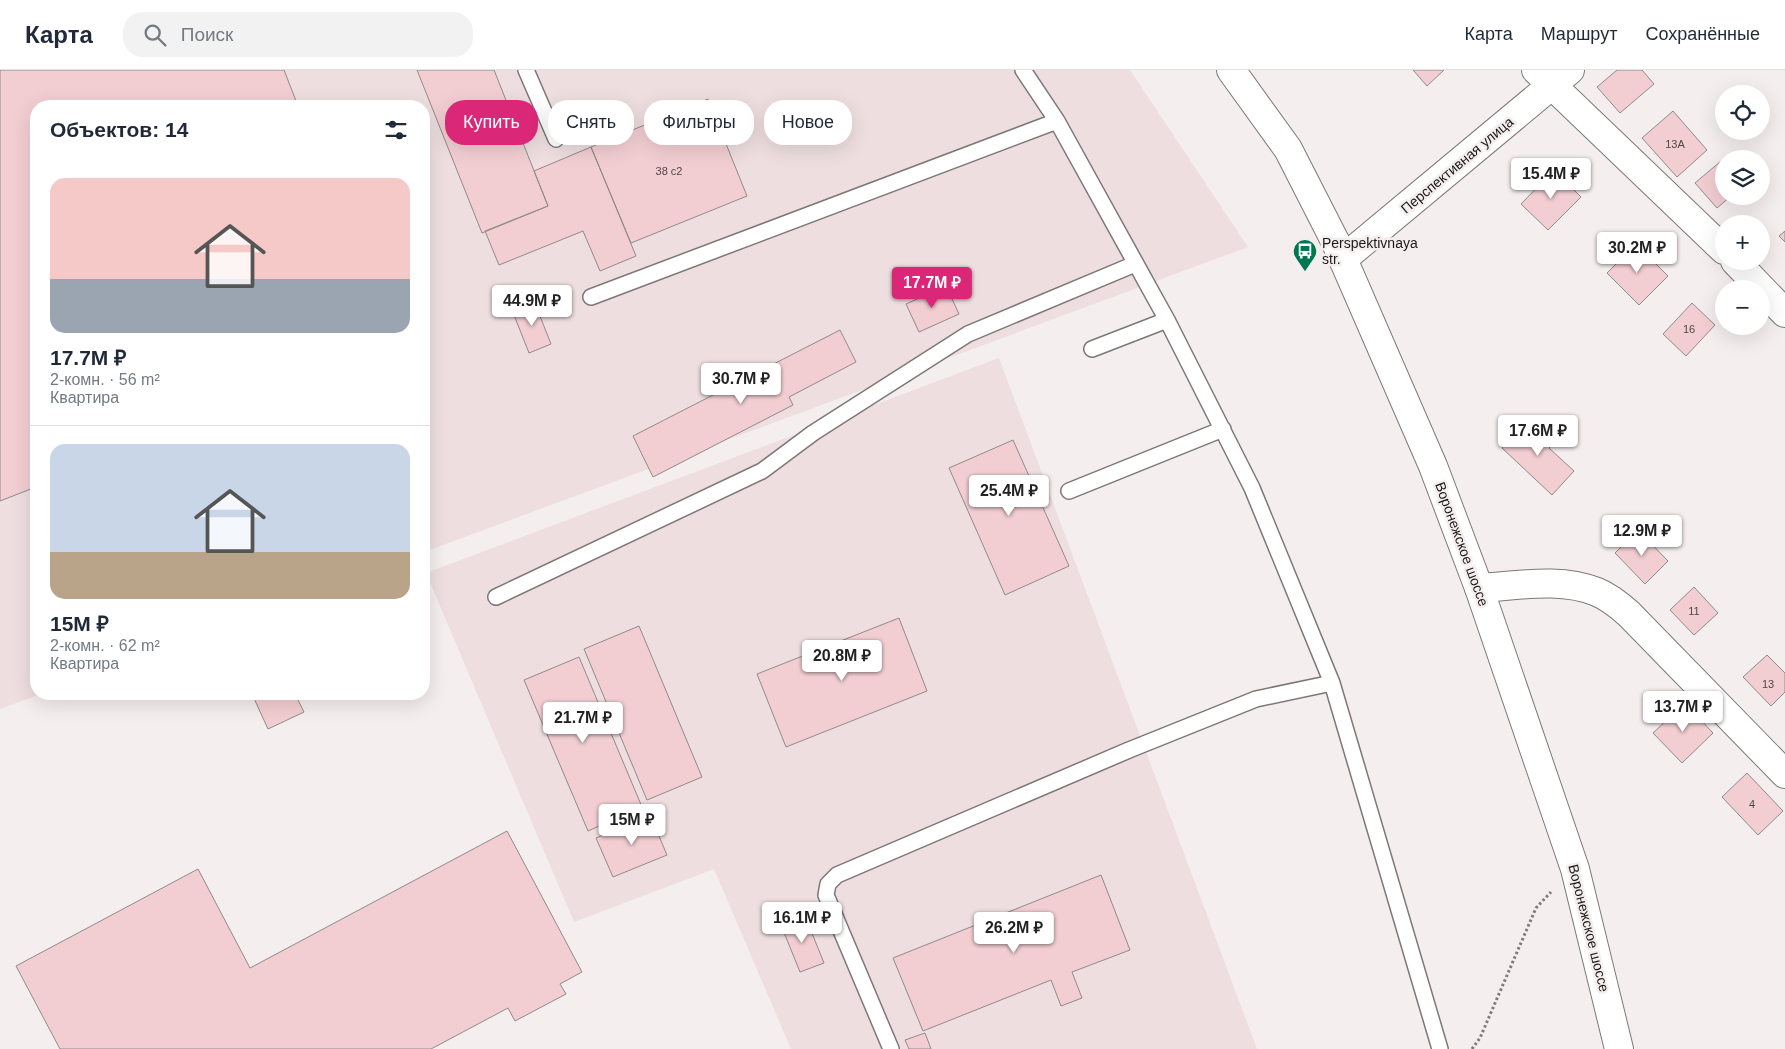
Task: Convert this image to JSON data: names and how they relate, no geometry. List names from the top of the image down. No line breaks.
{"streets":{"main road":["Перспективная улица","Воронежское шоссе"]},"crossings":[["Перспективная улица","Воронежское шоссе"]],"places":{"bus stop":["Perspektivnaya str."]},"house_numbers":["13А","38 с2","16","11","13","4"],"page":{"header":"Карта","search":"Поиск","nav":["Карта","Маршрут","Сохранённые"],"map_buttons":["+","−"],"chip":["Купить","Снять","Фильтры","Новое"],"heading":"Объектов: 14","price":["15.4M ₽","30.2M ₽","17.7M ₽","44.9M ₽","30.7M ₽","17.6M ₽","25.4M ₽","12.9M ₽","20.8M ₽","13.7M ₽","21.7M ₽","15M ₽","16.1M ₽","26.2M ₽"],"list":[{"name":"17.7M ₽","note":"2-комн. · 56 m² · Квартира"},{"name":"15M ₽","note":"2-комн. · 62 m² · Квартира"}]}}
